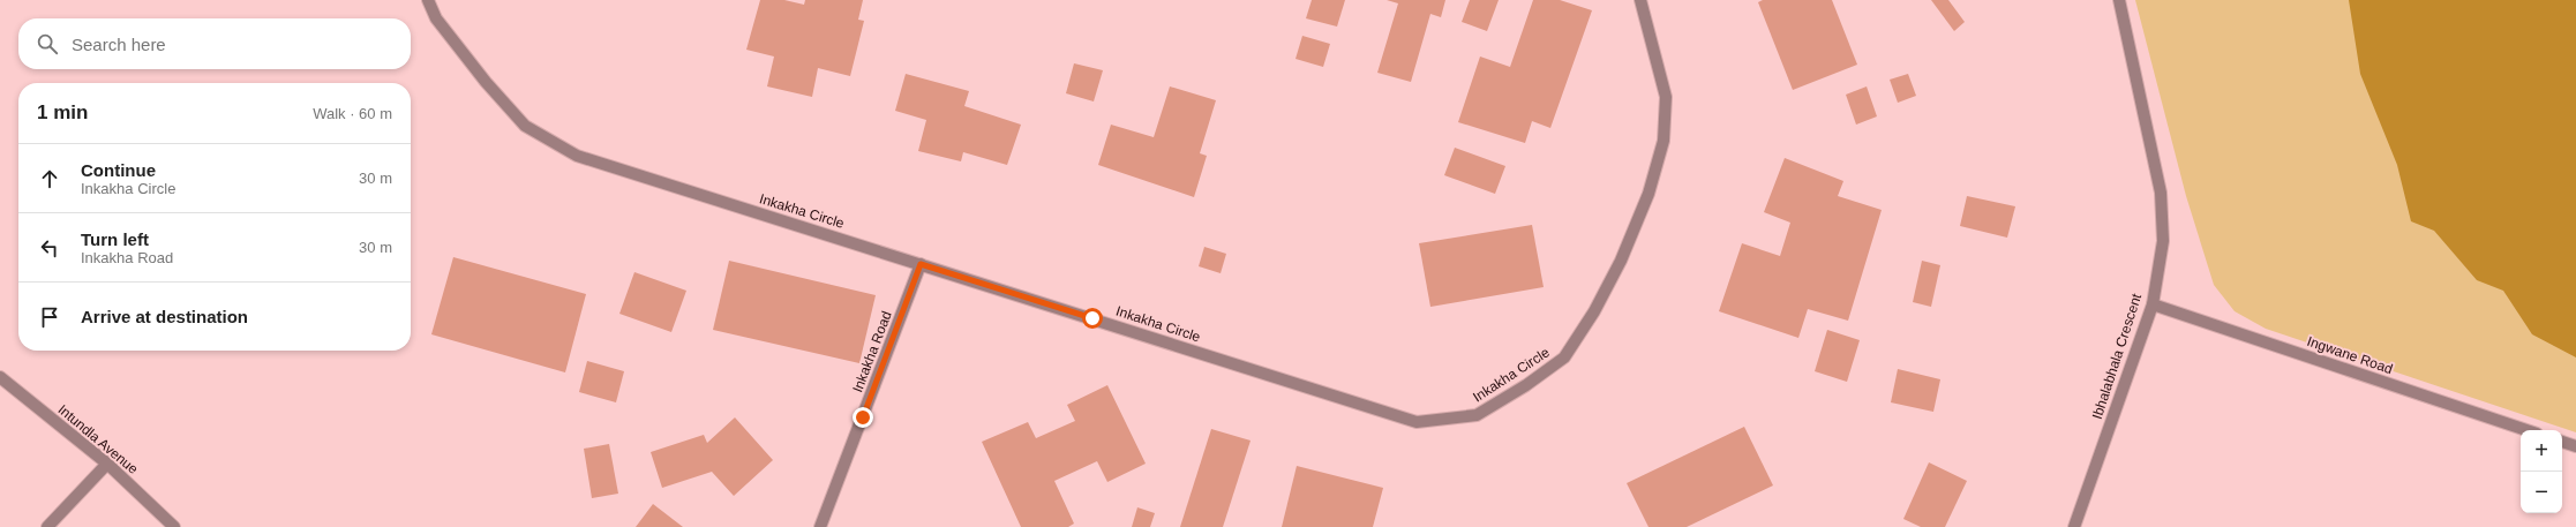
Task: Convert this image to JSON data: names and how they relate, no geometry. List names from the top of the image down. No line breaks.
{"streets":{"street":["Inkakha Circle","Inkakha Road","Ingwane Road","Ibhalabhala Crescent","Intundla Avenue"]},"crossings":[["Inkakha Circle","Inkakha Road"],["Ingwane Road","Ibhalabhala Crescent"]],"page":{"search":"Search here","heading":["1 min","Walk · 60 m"],"list":[["Continue","Inkakha Circle","30 m"],["Turn left","Inkakha Road","30 m"],"Arrive at destination"],"map_buttons":["+","−"]}}
